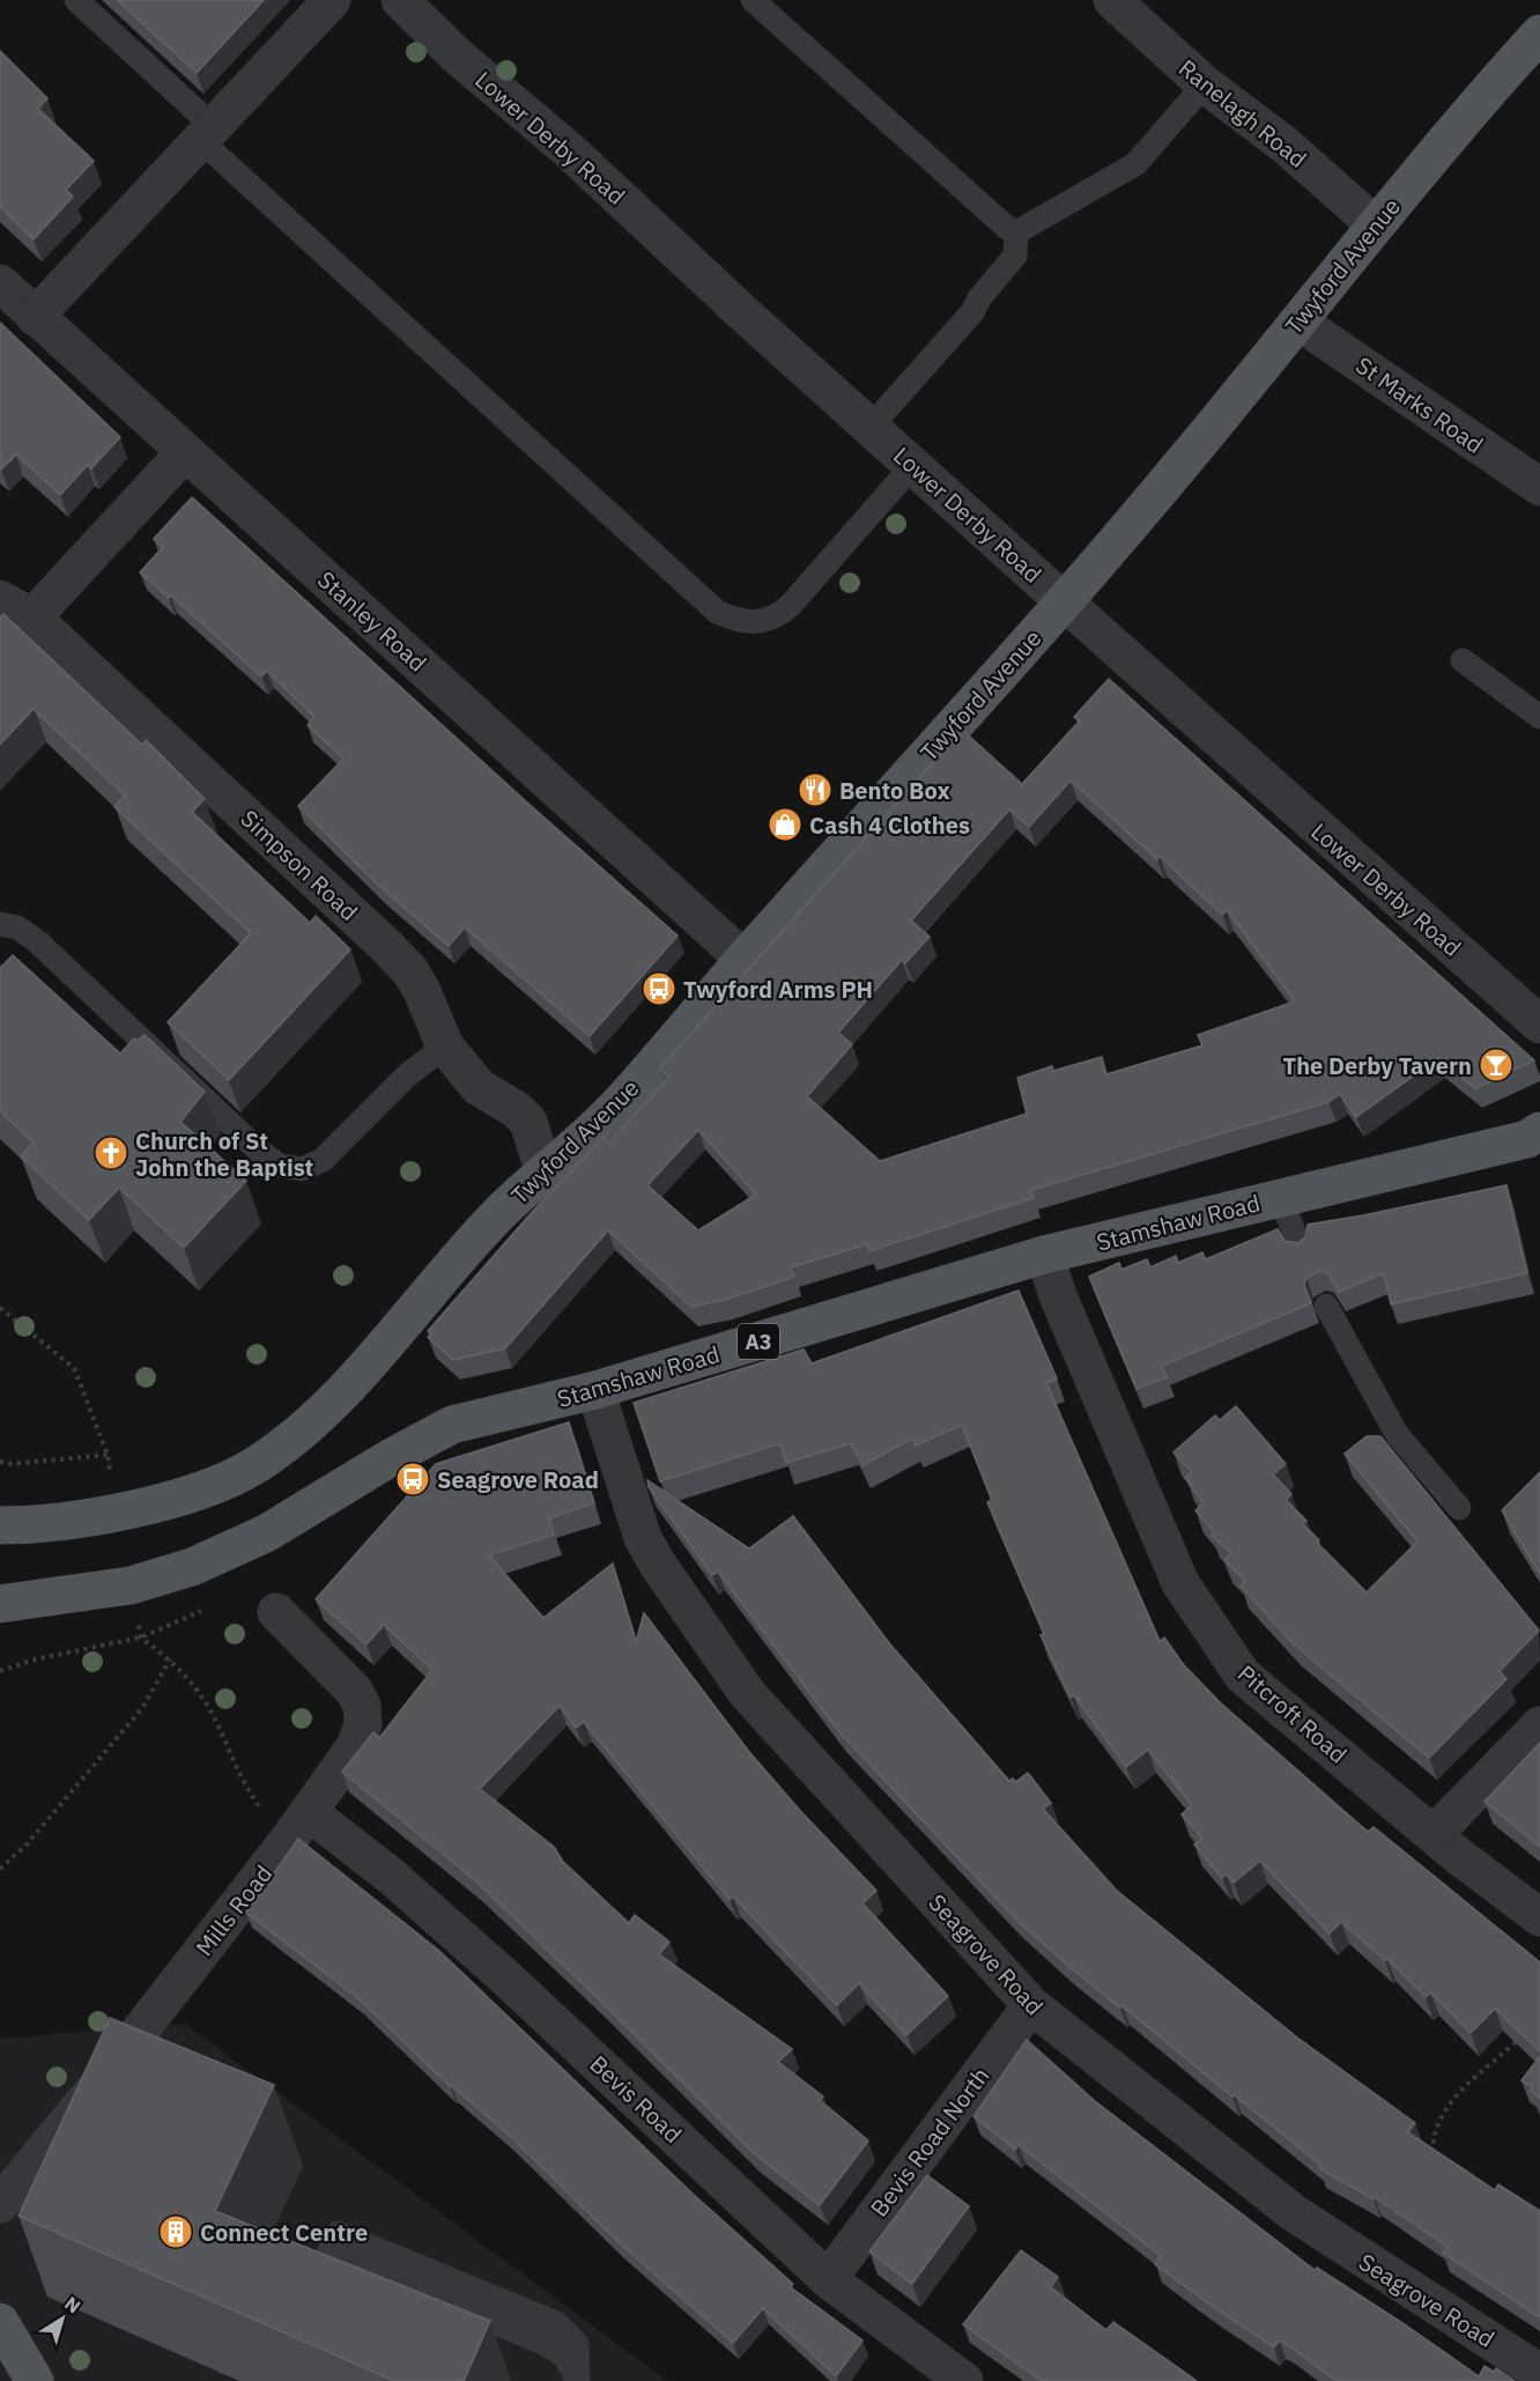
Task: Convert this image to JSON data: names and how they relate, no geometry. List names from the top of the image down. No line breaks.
{"streets":{"main road":["Twyford Avenue","Stamshaw Road","A3"],"street":["Ranelagh Road","Lower Derby Road","St Marks Road","Stanley Road","Simpson Road","Pitcroft Road","Mills Road","Seagrove Road","Bevis Road","Bevis Road North"]},"crossings":[["Ranelagh Road","Twyford Avenue"],["Lower Derby Road","Twyford Avenue"],["Twyford Avenue","St Marks Road"],["Twyford Avenue","Stanley Road"],["Twyford Avenue","Simpson Road"],["Stamshaw Road","Pitcroft Road"],["Stamshaw Road","Seagrove Road"],["Mills Road","Bevis Road"],["Seagrove Road","Bevis Road North"],["Bevis Road","Bevis Road North"]],"places":{"restaurant":["Bento Box"],"shop":["Cash 4 Clothes"],"bus stop":["Twyford Arms PH","Seagrove Road"],"bar":["The Derby Tavern"],"church":["Church of St John the Baptist"],"building":["Connect Centre"]},"north":"top right"}
